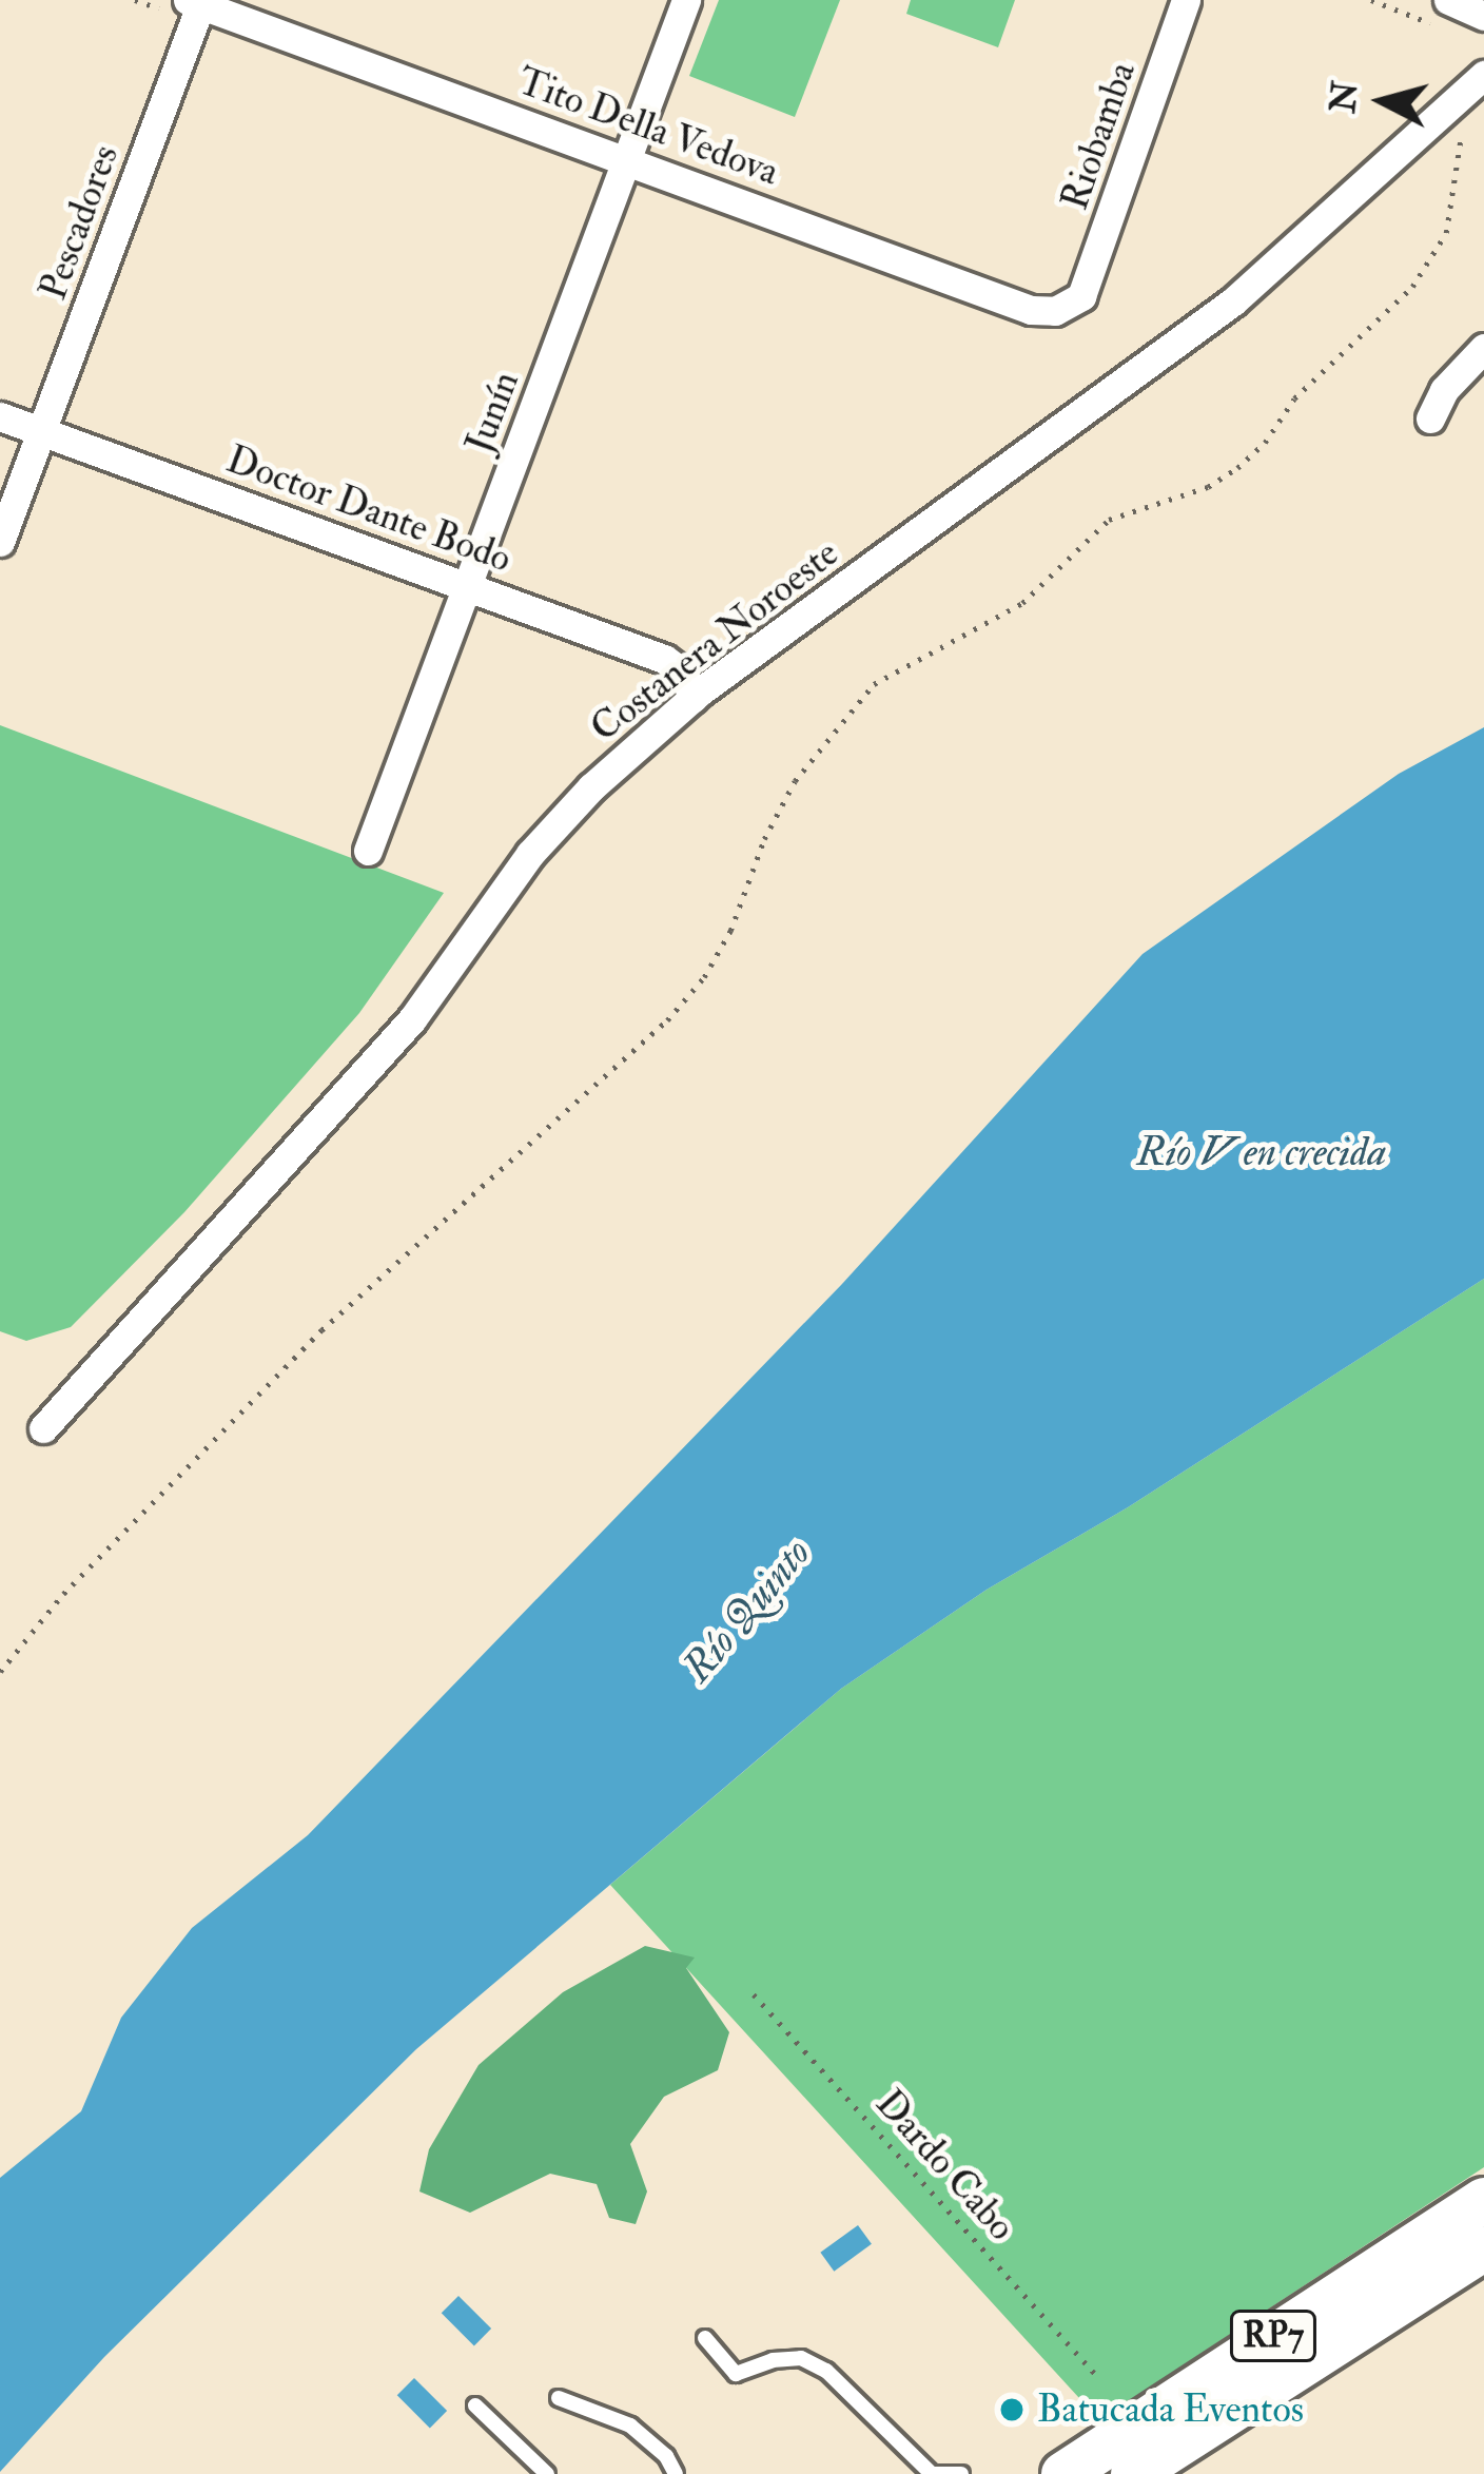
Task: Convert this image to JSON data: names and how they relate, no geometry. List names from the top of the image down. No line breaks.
{"streets":{"main road":["RP7"],"street":["Tito Della Vedova","Riobamba","Pescadores","Junín","Doctor Dante Bodo","Costanera Noroeste"],"path":["Dardo Cabo"]},"crossings":[["Tito Della Vedova","Riobamba"],["Tito Della Vedova","Pescadores"],["Tito Della Vedova","Junín"],["Pescadores","Doctor Dante Bodo"],["Junín","Doctor Dante Bodo"],["Doctor Dante Bodo","Costanera Noroeste"]],"water":["Río V en crecida","Río Quinto"],"places":["Batucada Eventos"],"north":"left"}
